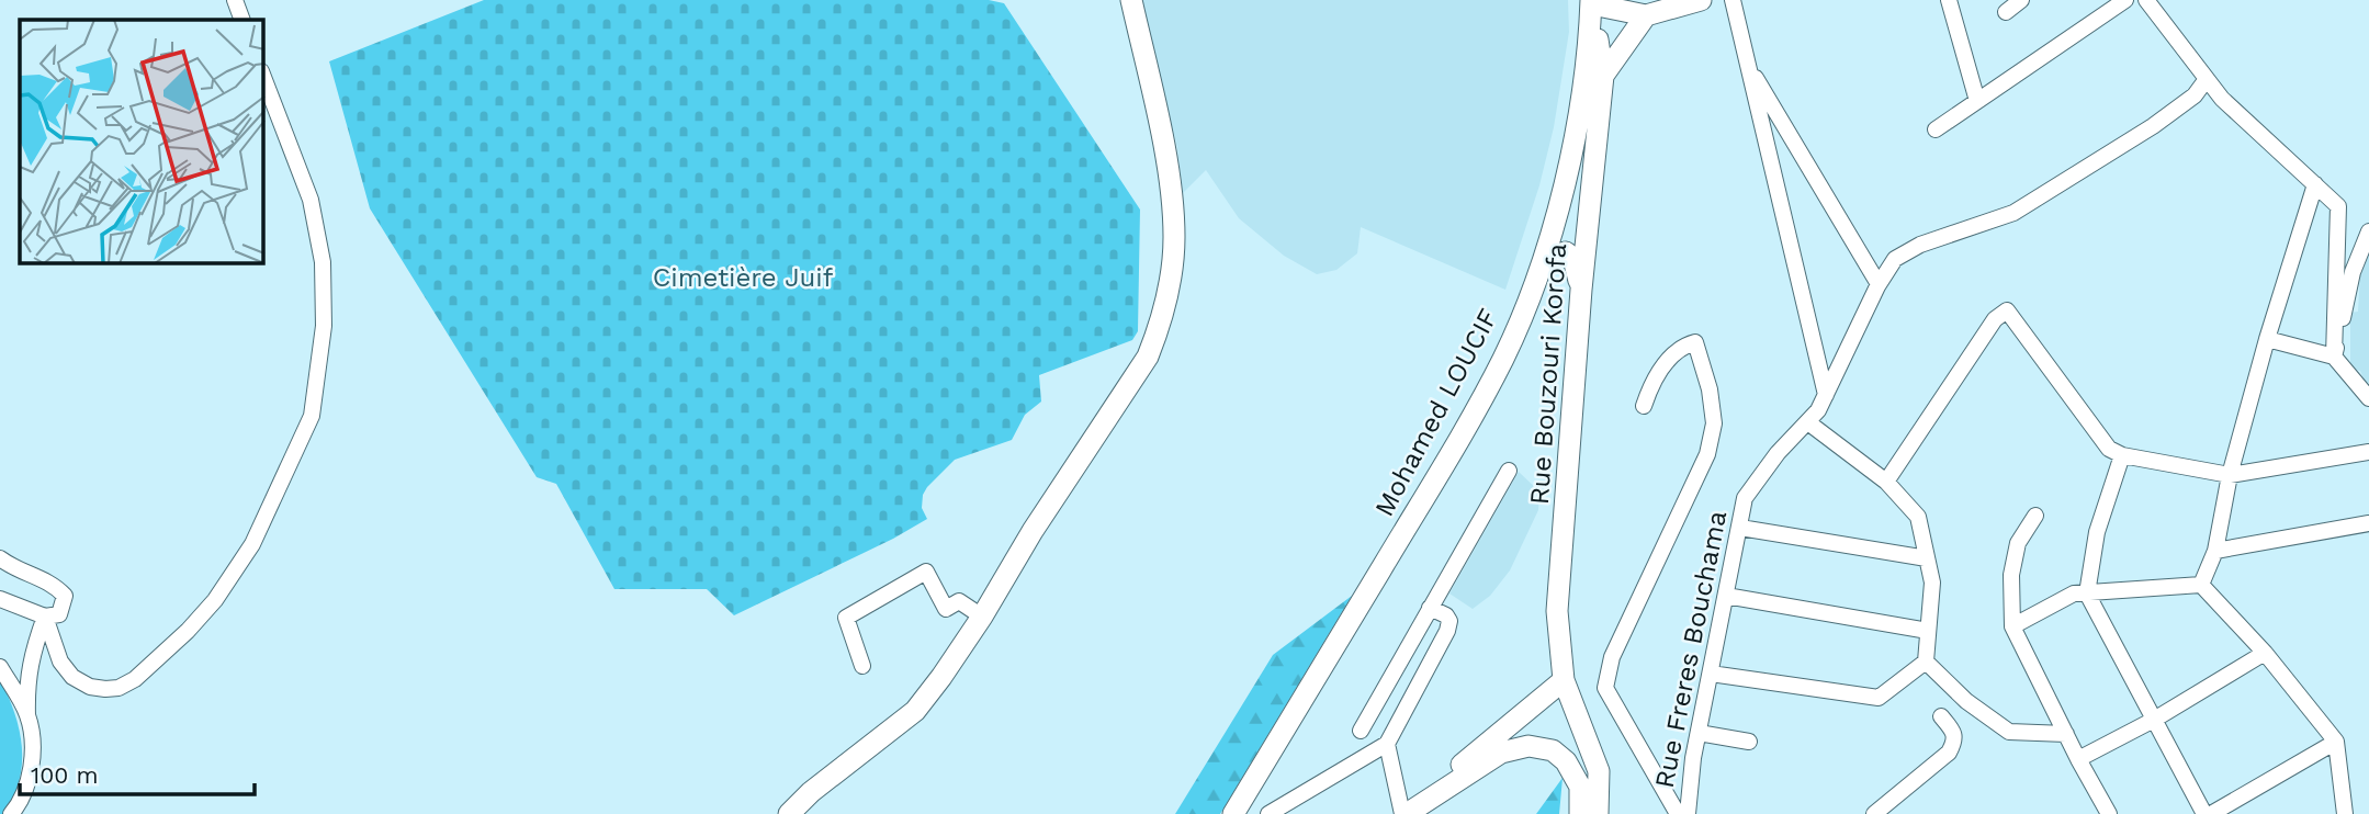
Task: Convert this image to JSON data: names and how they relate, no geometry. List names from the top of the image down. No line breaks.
{"streets":{"main road":["Rue Bouzouri Korofa","Mohamed LOUCIF"],"street":["Rue Freres Bouchama"]},"crossings":[["Rue Bouzouri Korofa","Mohamed LOUCIF"]],"parks":["Cimetière Juif"],"scale_bar":"100 m"}
